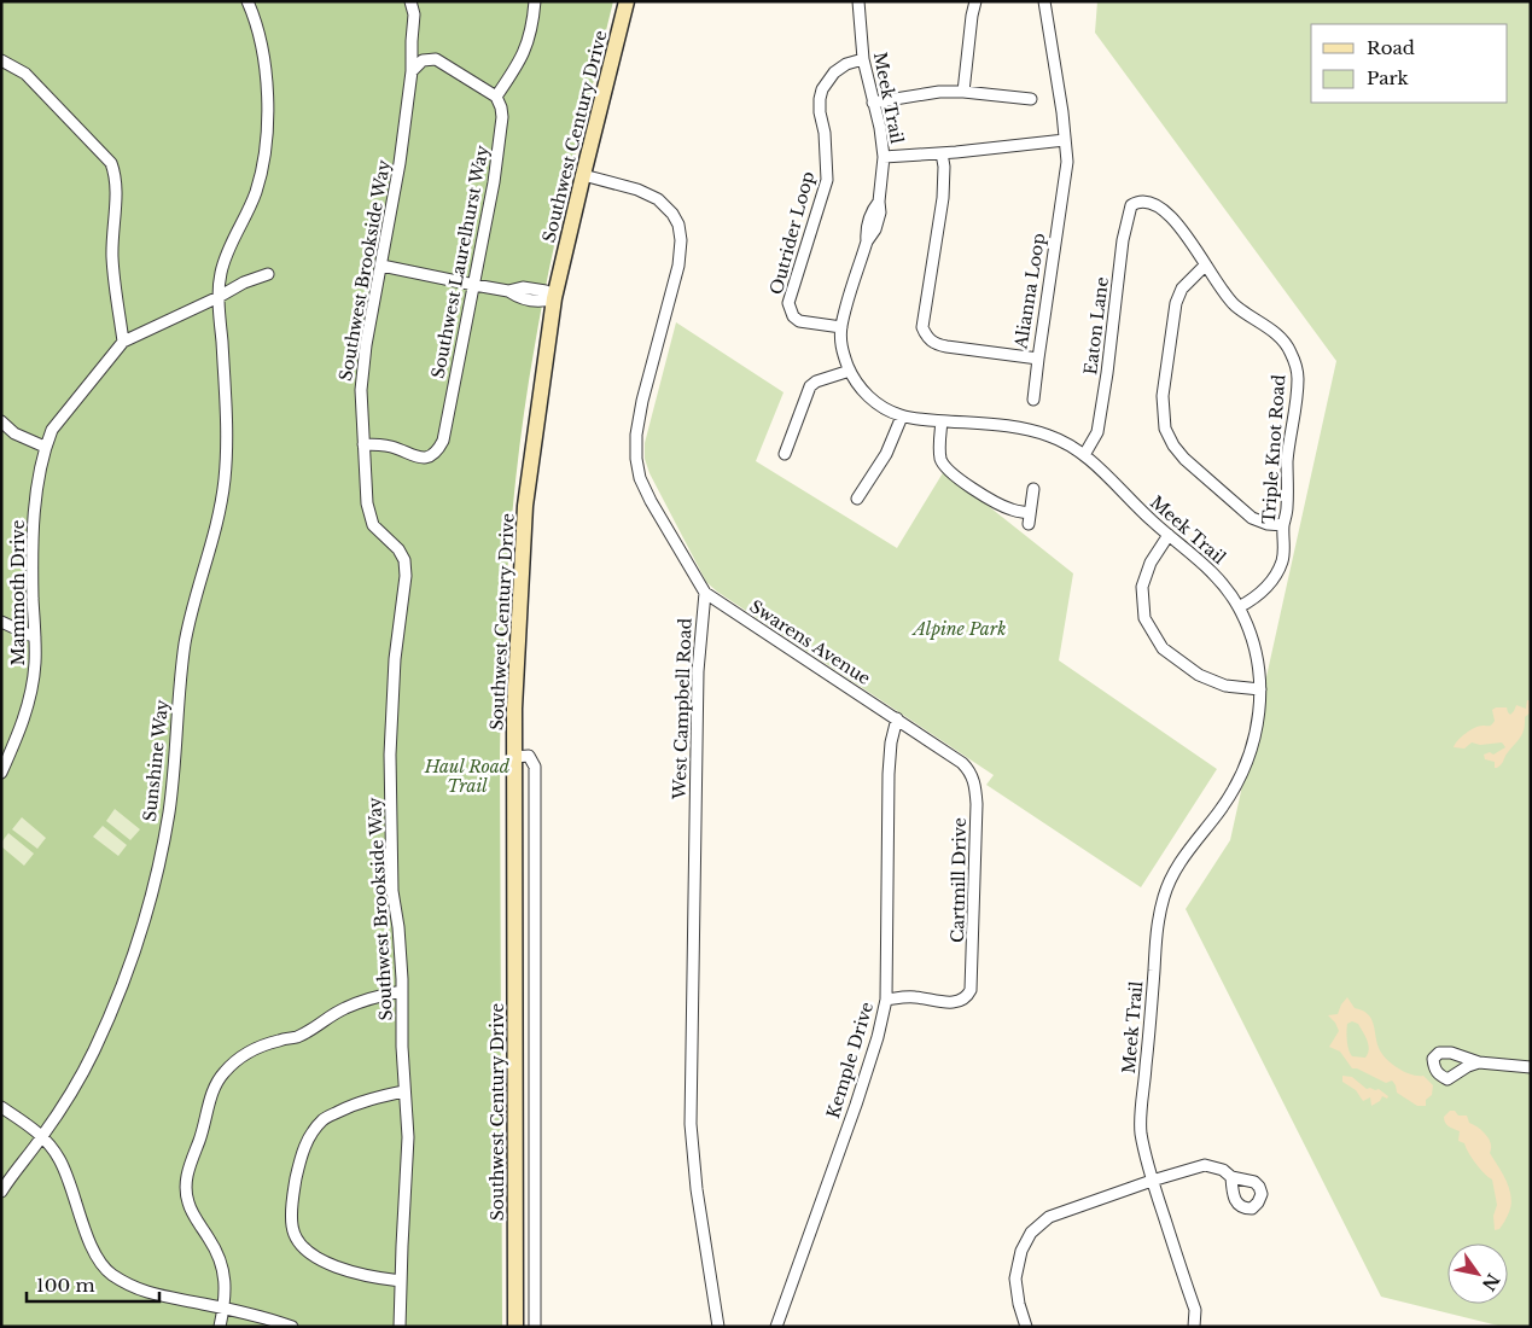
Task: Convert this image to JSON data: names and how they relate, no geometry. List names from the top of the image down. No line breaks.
{"streets":{"main road":["Southwest Century Drive"],"street":["Meek Trail","Outrider Loop","Southwest Laurelhurst Way","Southwest Brookside Way","Alianna Loop","Eaton Lane","Triple Knot Road","Mammoth Drive","Swarens Avenue","West Campbell Road","Sunshine Way","Cartmill Drive","Kemple Drive"]},"crossings":[["Meek Trail","Outrider Loop"],["Meek Trail","Eaton Lane"],["Meek Trail","Triple Knot Road"],["Southwest Laurelhurst Way","Southwest Brookside Way"],["Eaton Lane","Triple Knot Road"],["Mammoth Drive","Sunshine Way"],["Swarens Avenue","West Campbell Road"],["Swarens Avenue","Cartmill Drive"],["Swarens Avenue","Kemple Drive"],["Cartmill Drive","Kemple Drive"]],"parks":["Alpine Park","Haul Road Trail"],"legend":["Road","Park"],"scale_bar":"100 m","north":"bottom right"}
